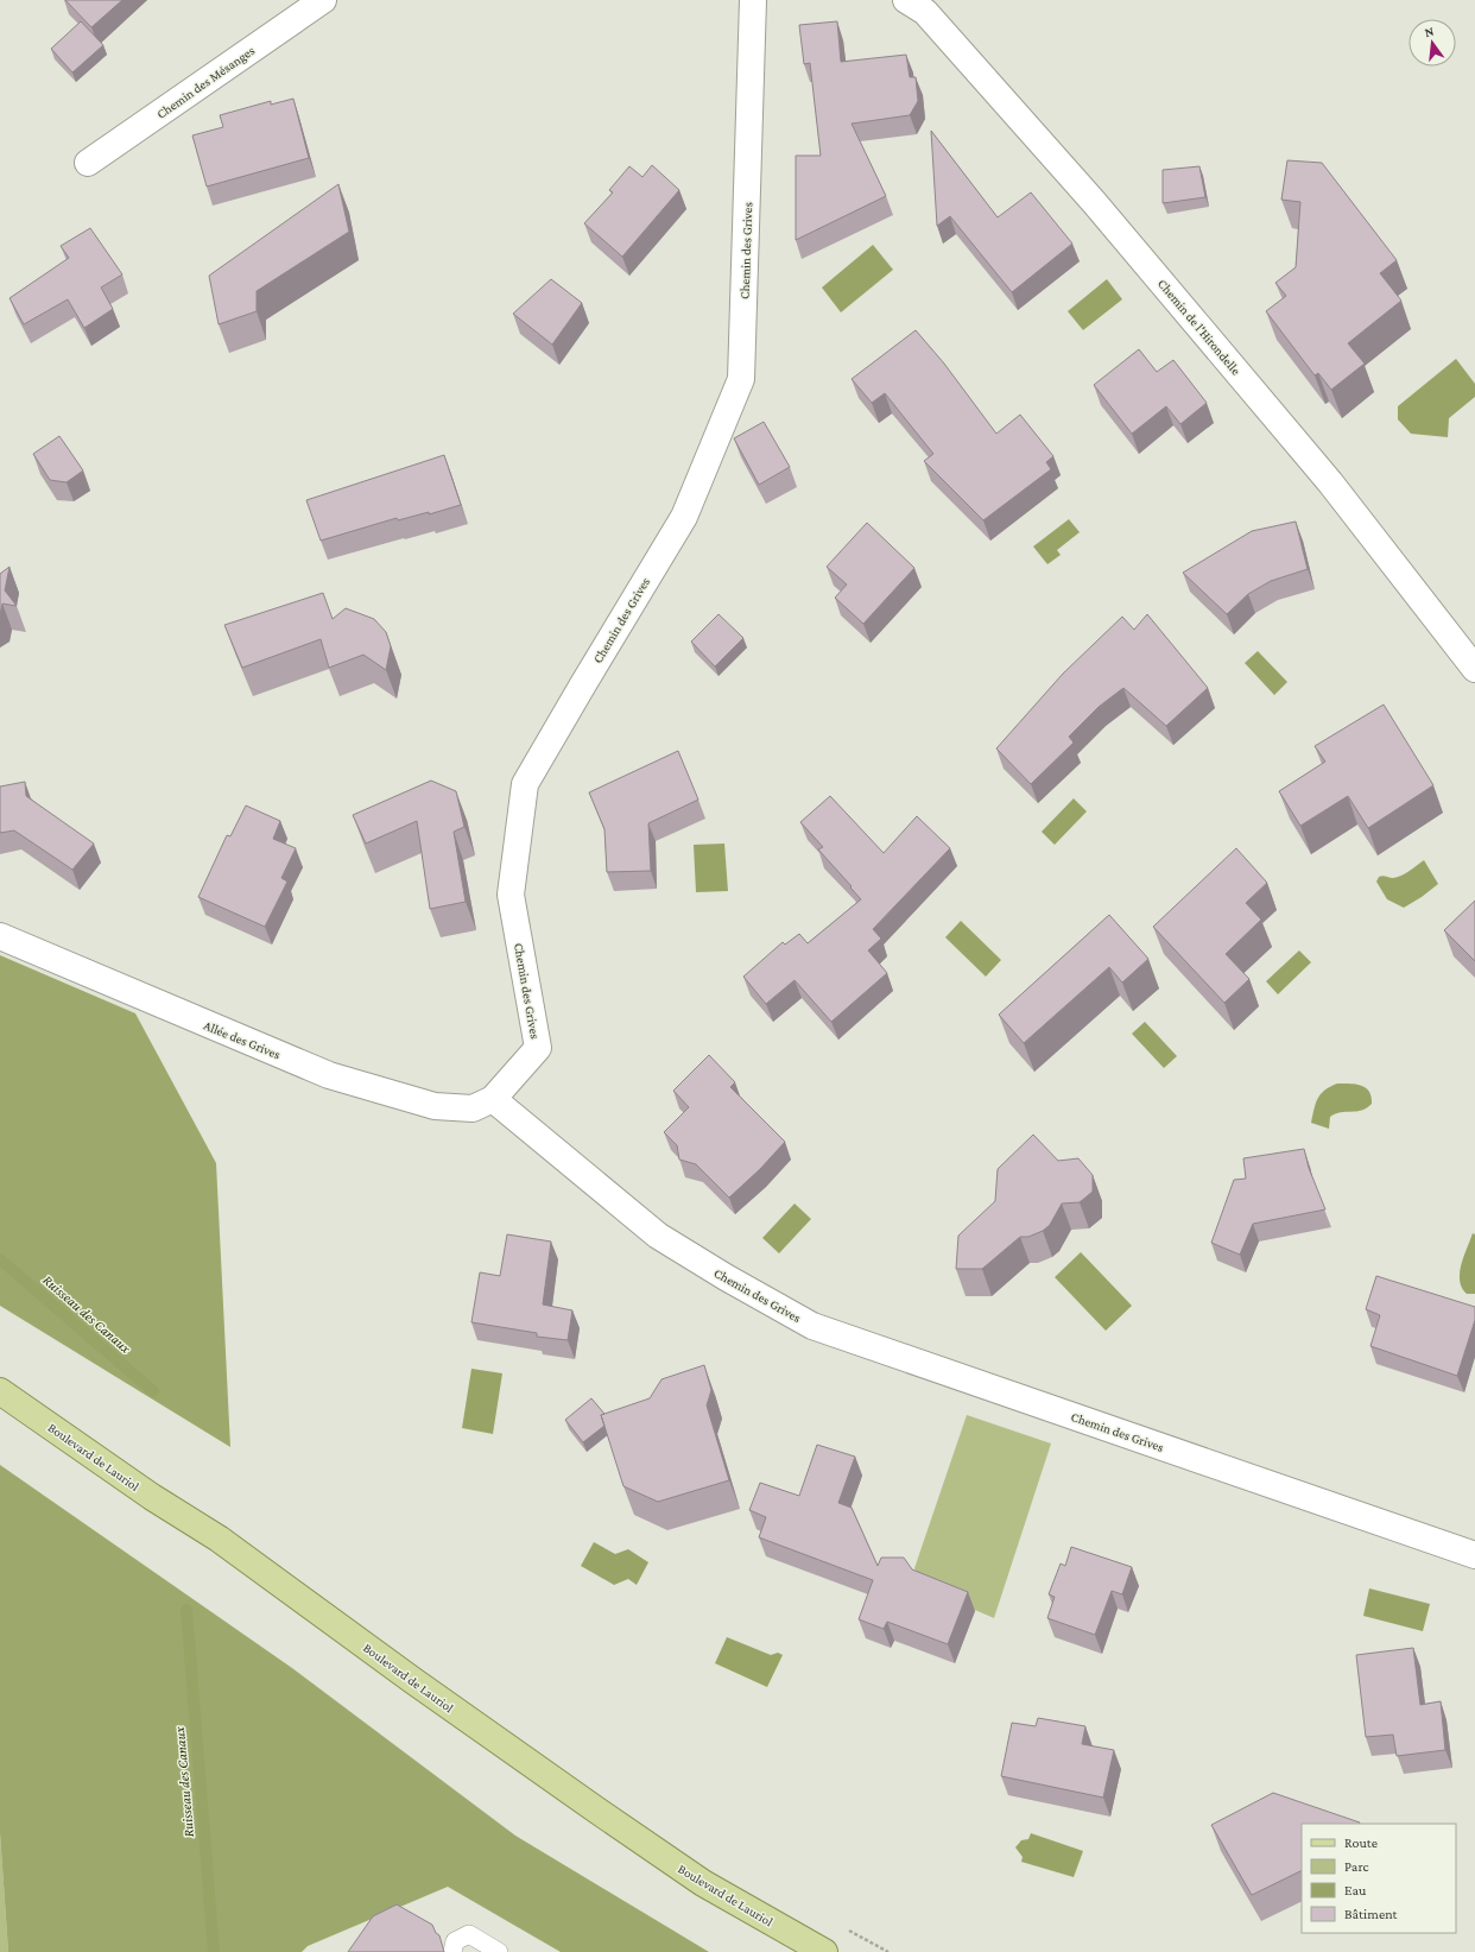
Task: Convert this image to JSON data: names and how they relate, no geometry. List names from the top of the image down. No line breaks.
{"streets":{"main road":["Boulevard de Lauriol"],"street":["Chemin des Mésanges","Chemin des Grives","Chemin de l'Hirondelle","Allée des Grives"]},"crossings":[["Chemin des Grives","Allée des Grives"]],"water":["Ruisseau des Canaux"],"legend":["Route","Parc","Eau","Bâtiment"],"north":"top"}
